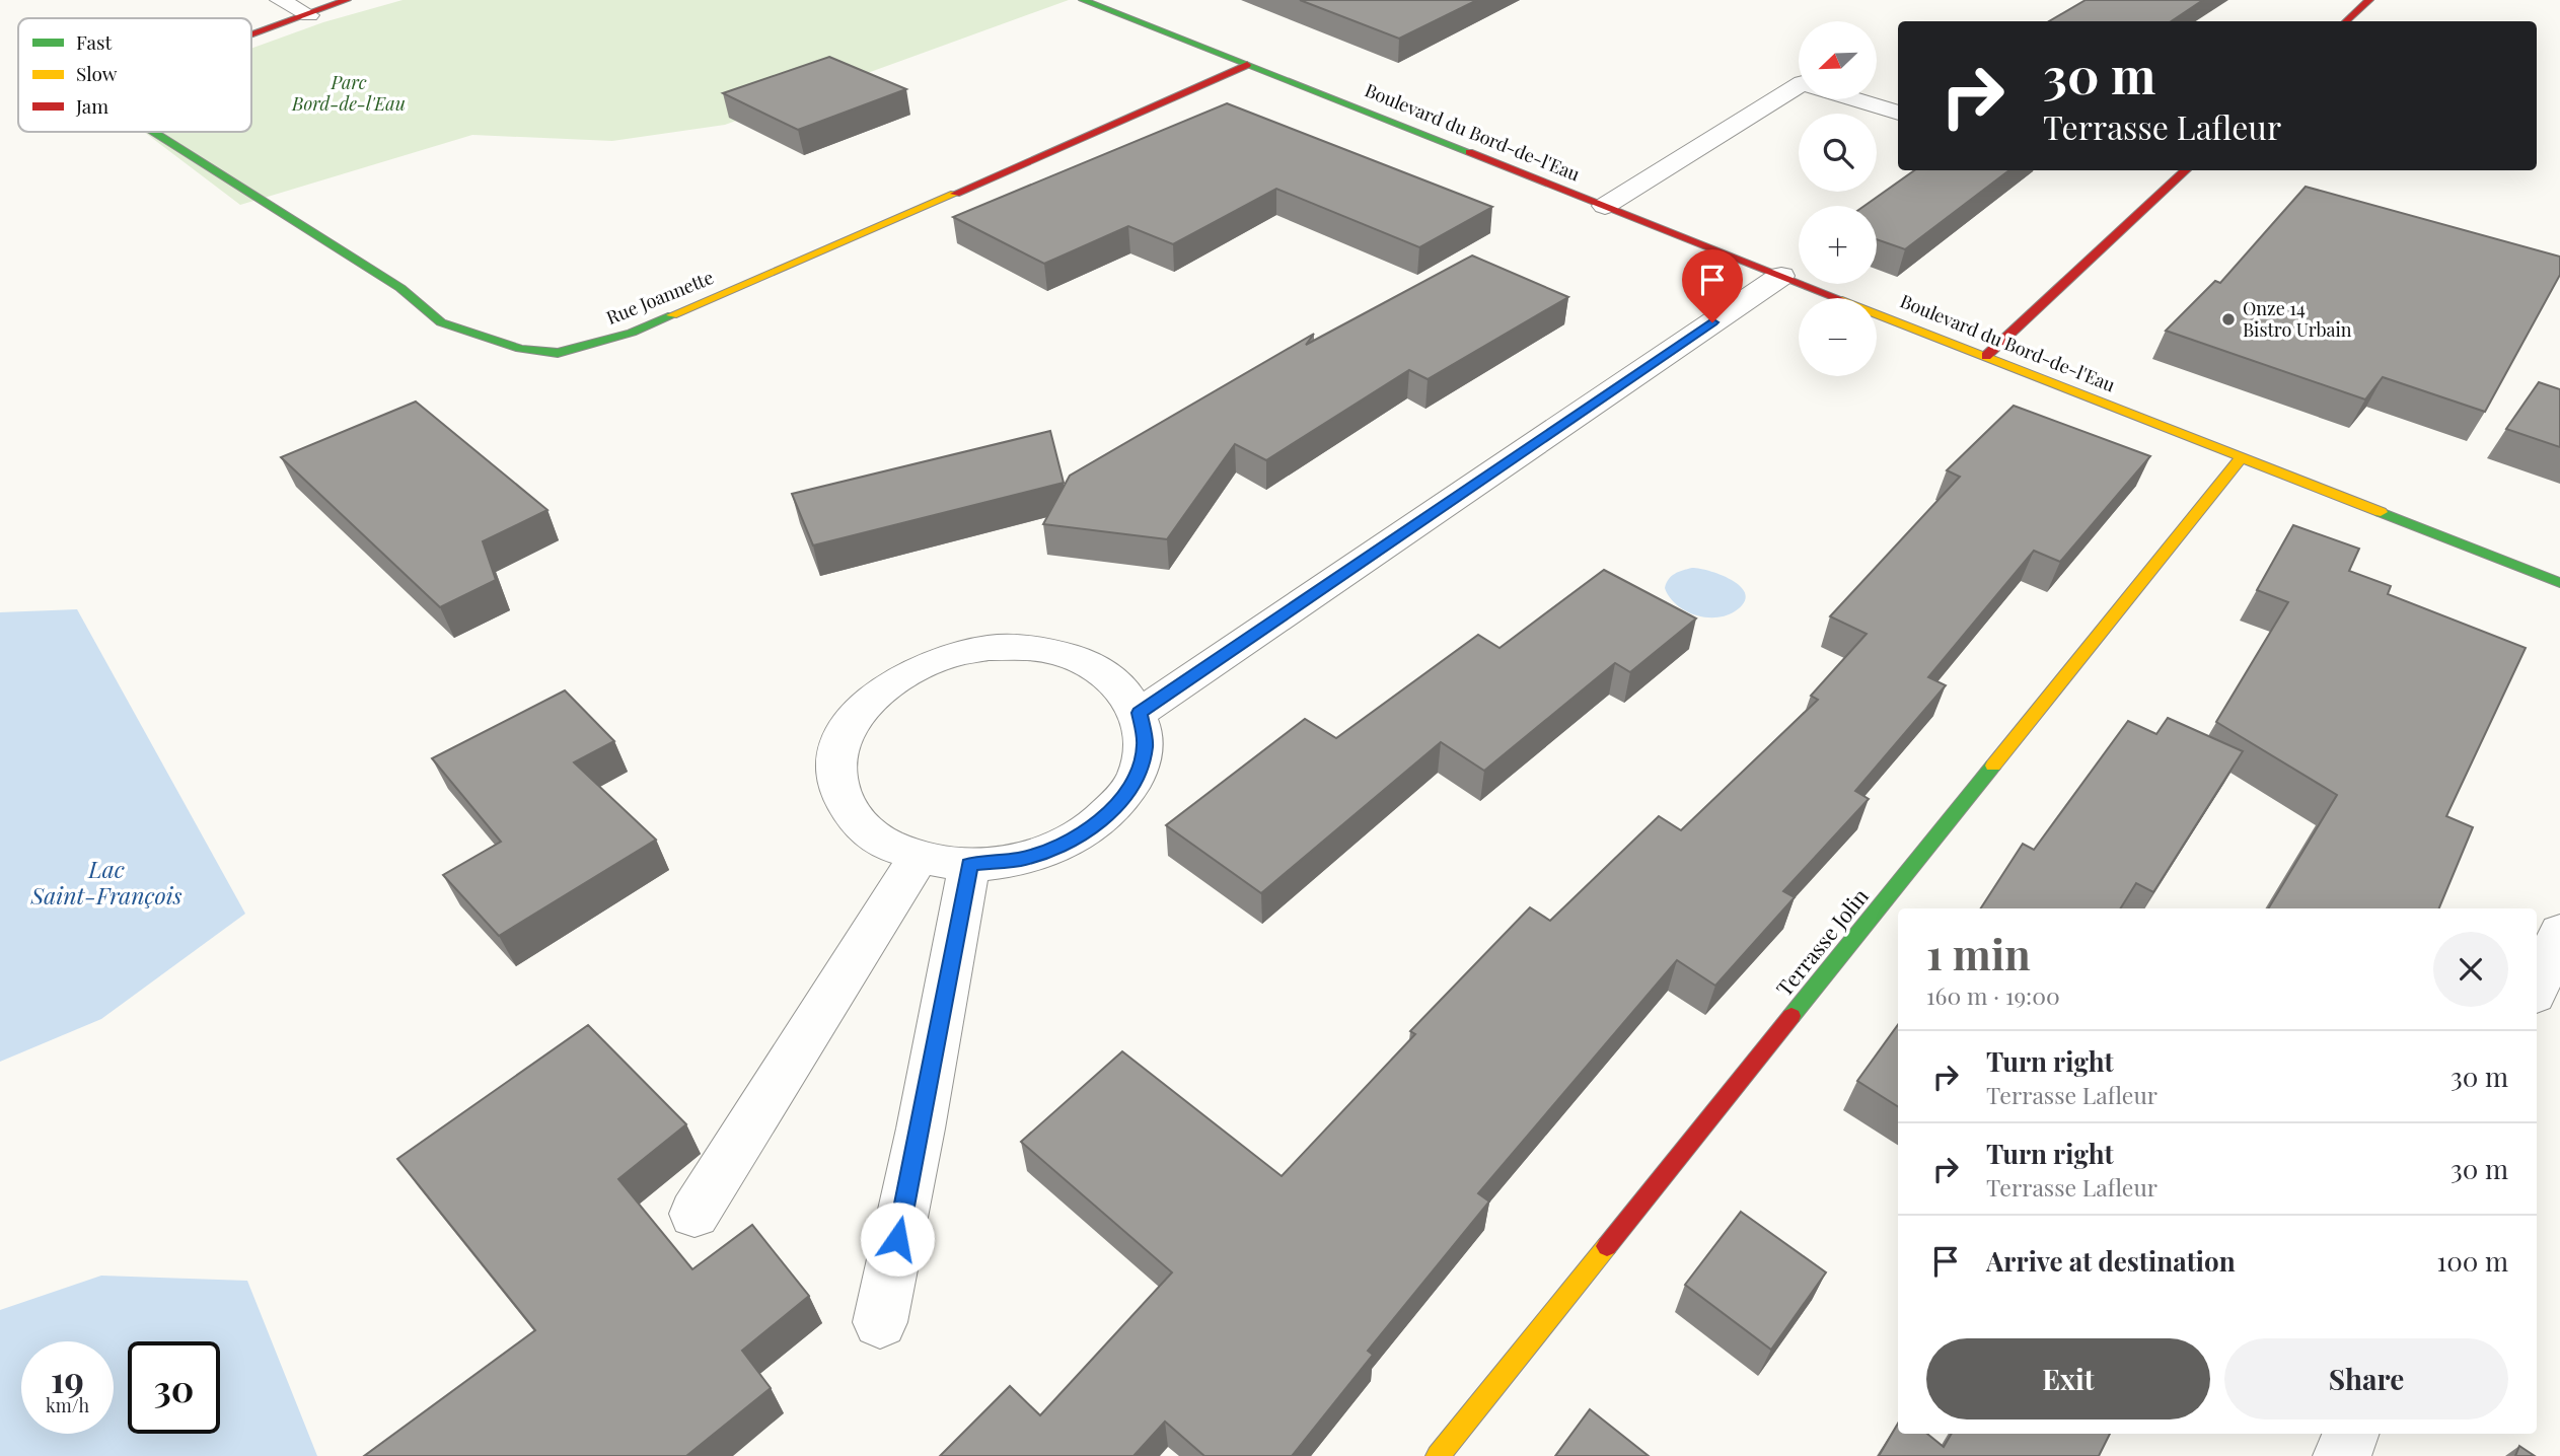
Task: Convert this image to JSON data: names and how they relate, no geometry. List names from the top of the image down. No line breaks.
{"streets":{"street":["Boulevard du Bord-de-l'Eau","Rue Joannette","Terrasse Jolin"]},"crossings":[["Boulevard du Bord-de-l'Eau","Rue Joannette"],["Boulevard du Bord-de-l'Eau","Terrasse Jolin"]],"water":["Lac Saint-François"],"parks":["Parc Bord-de-l'Eau"],"places":["Onze 14 Bistro Urbain"],"legend":["Fast","Slow","Jam"],"north":"bottom left","page":{"map_buttons":["+","−"],"turn":["30 m","Terrasse Lafleur"],"heading":["1 min","160 m · 19:00"],"list":[{"name":"Turn right","note":"Terrasse Lafleur","value":"30 m"},{"name":"Turn right","note":"Terrasse Lafleur","value":"30 m"},{"name":"Arrive at destination","value":"100 m"}],"buttons":["Exit","Share"],"speed":"19 km/h","limit":"30"}}
